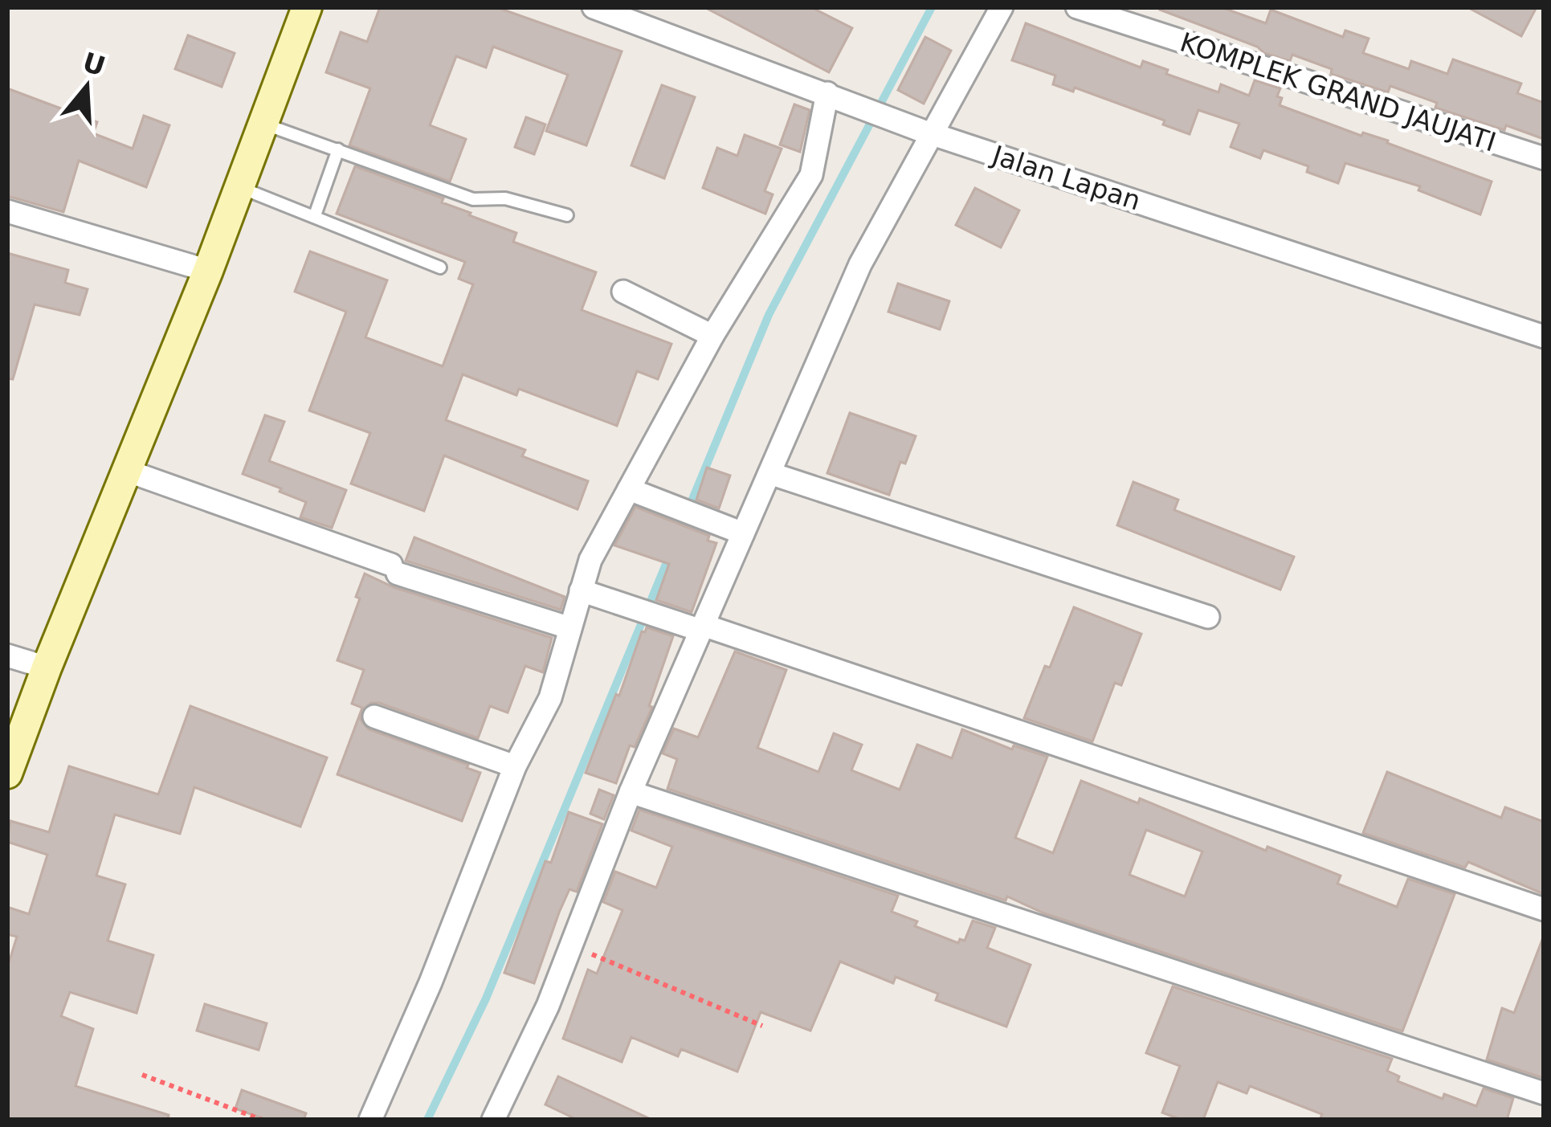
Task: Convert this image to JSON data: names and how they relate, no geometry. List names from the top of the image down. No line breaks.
{"streets":{"street":["KOMPLEK GRAND JAUJATI","Jalan Lapan"]},"north":"top"}
